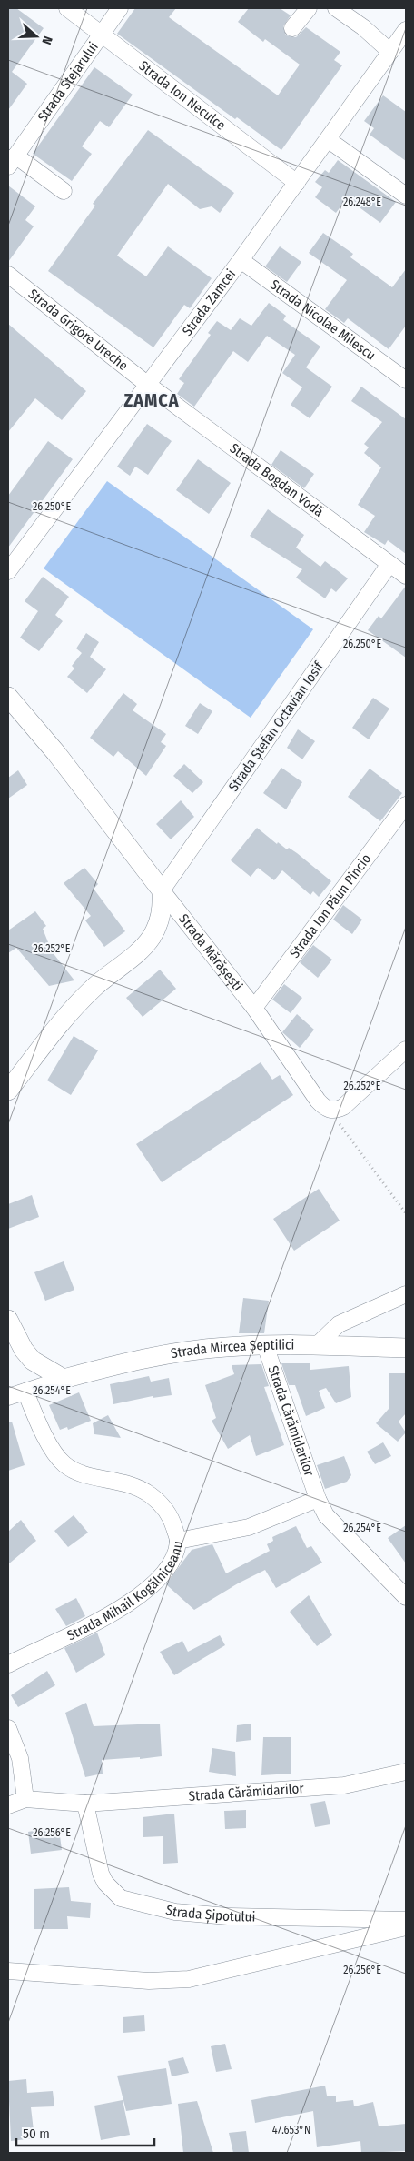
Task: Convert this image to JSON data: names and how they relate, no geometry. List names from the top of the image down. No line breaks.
{"streets":{"street":["Strada Stejarului","Strada Ion Neculce","Strada Zamcei","Strada Nicolae Milescu","Strada Grigore Ureche","Strada Bogdan Vodă","Strada Ștefan Octavian Iosif","Strada Ion Păun Pincio","Strada Mărășești","Strada Mircea Șeptilici","Strada Cărămidarilor","Strada Mihail Kogălniceanu","Strada Șipotului"]},"crossings":[["Strada Stejarului","Strada Ion Neculce"],["Strada Ion Neculce","Strada Zamcei"],["Strada Zamcei","Strada Nicolae Milescu"],["Strada Zamcei","Strada Grigore Ureche"],["Strada Zamcei","Strada Bogdan Vodă"],["Strada Grigore Ureche","Strada Bogdan Vodă"],["Strada Bogdan Vodă","Strada Ștefan Octavian Iosif"],["Strada Ștefan Octavian Iosif","Strada Mărășești"],["Strada Ion Păun Pincio","Strada Mărășești"],["Strada Mircea Șeptilici","Strada Cărămidarilor"],["Strada Cărămidarilor","Strada Șipotului"]],"districts":["ZAMCA"],"scale_bar":"50 m","north":"right","coordinates":["26.248°E","26.250°E","26.252°E","26.254°E","26.256°E","47.653°N"]}
